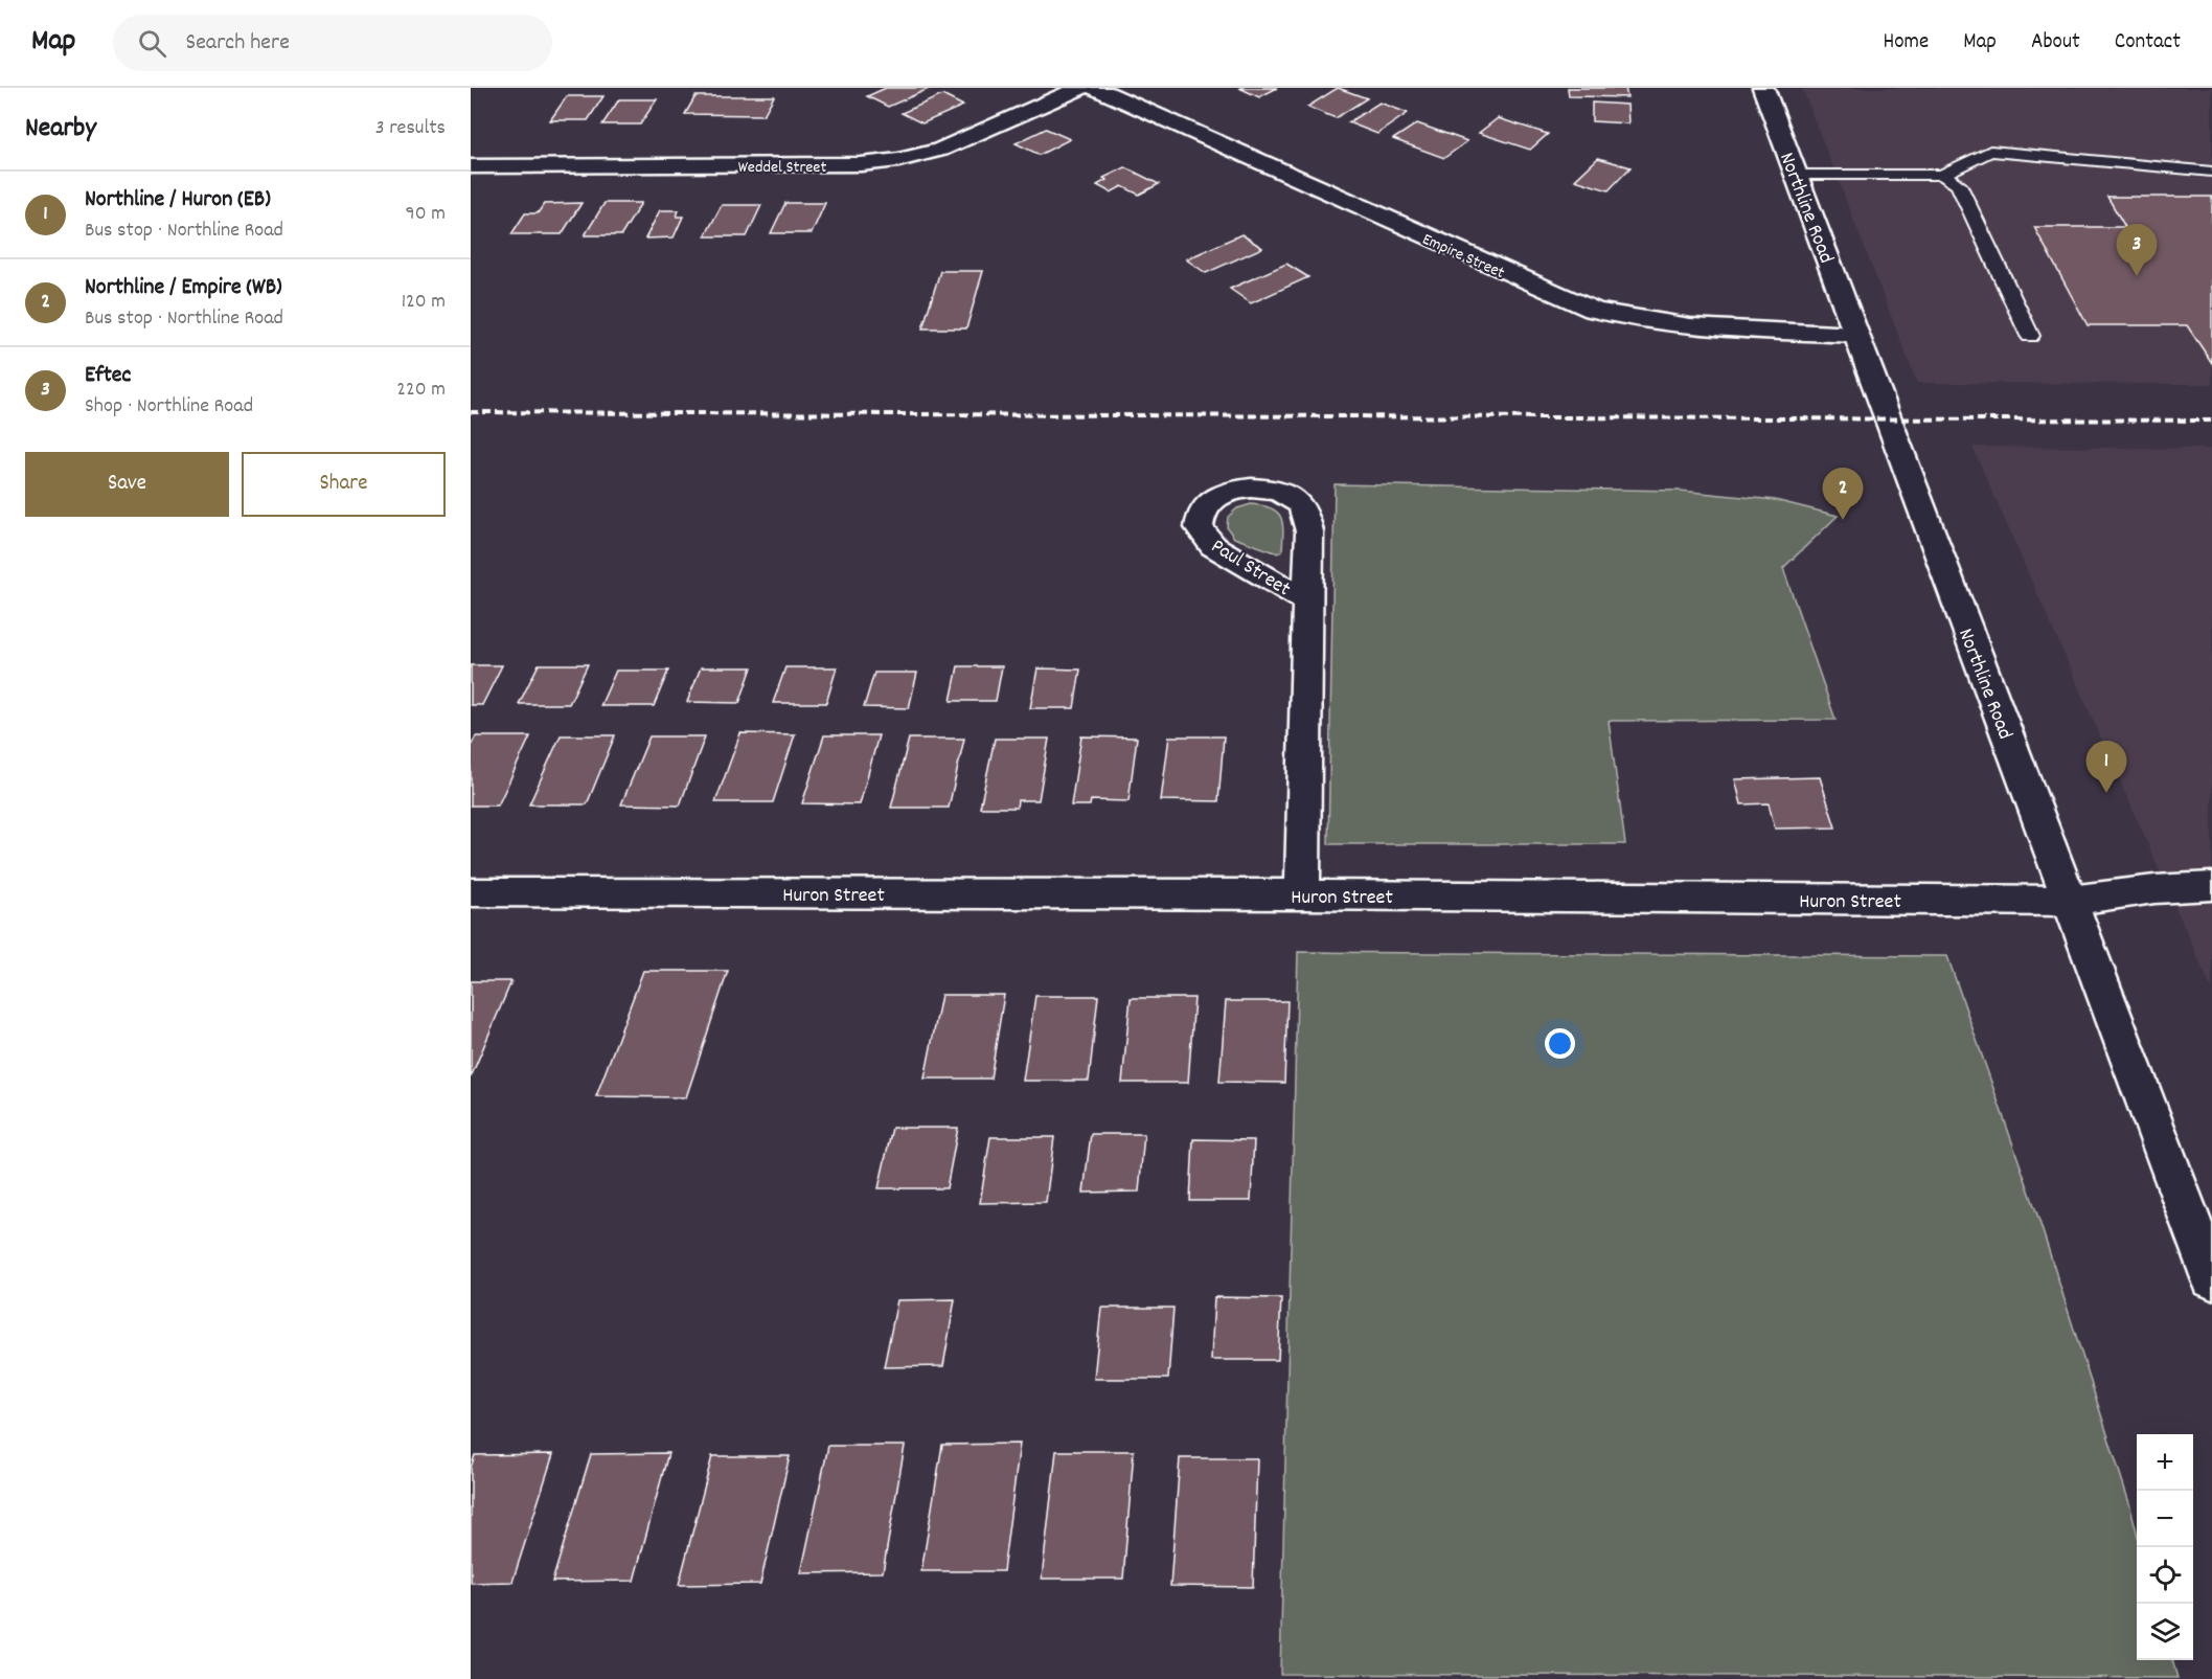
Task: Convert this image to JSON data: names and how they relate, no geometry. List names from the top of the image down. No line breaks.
{"streets":{"street":["Weddel Street","Northline Road","Empire Street","Paul Street","Huron Street"]},"crossings":[["Northline Road","Empire Street"],["Northline Road","Huron Street"],["Paul Street","Huron Street"]],"page":{"header":"Map","search":"Search here","nav":["Home","Map","About","Contact"],"heading":["Nearby","3 results"],"list":[{"mark":"1","name":"Northline / Huron (EB)","note":"Bus stop · Northline Road","value":"90 m"},{"mark":"2","name":"Northline / Empire (WB)","note":"Bus stop · Northline Road","value":"120 m"},{"mark":"3","name":"Eftec","note":"Shop · Northline Road","value":"220 m"}],"pins":["3","2","1"],"buttons":["Save","Share"],"map_buttons":["+","−"]}}
